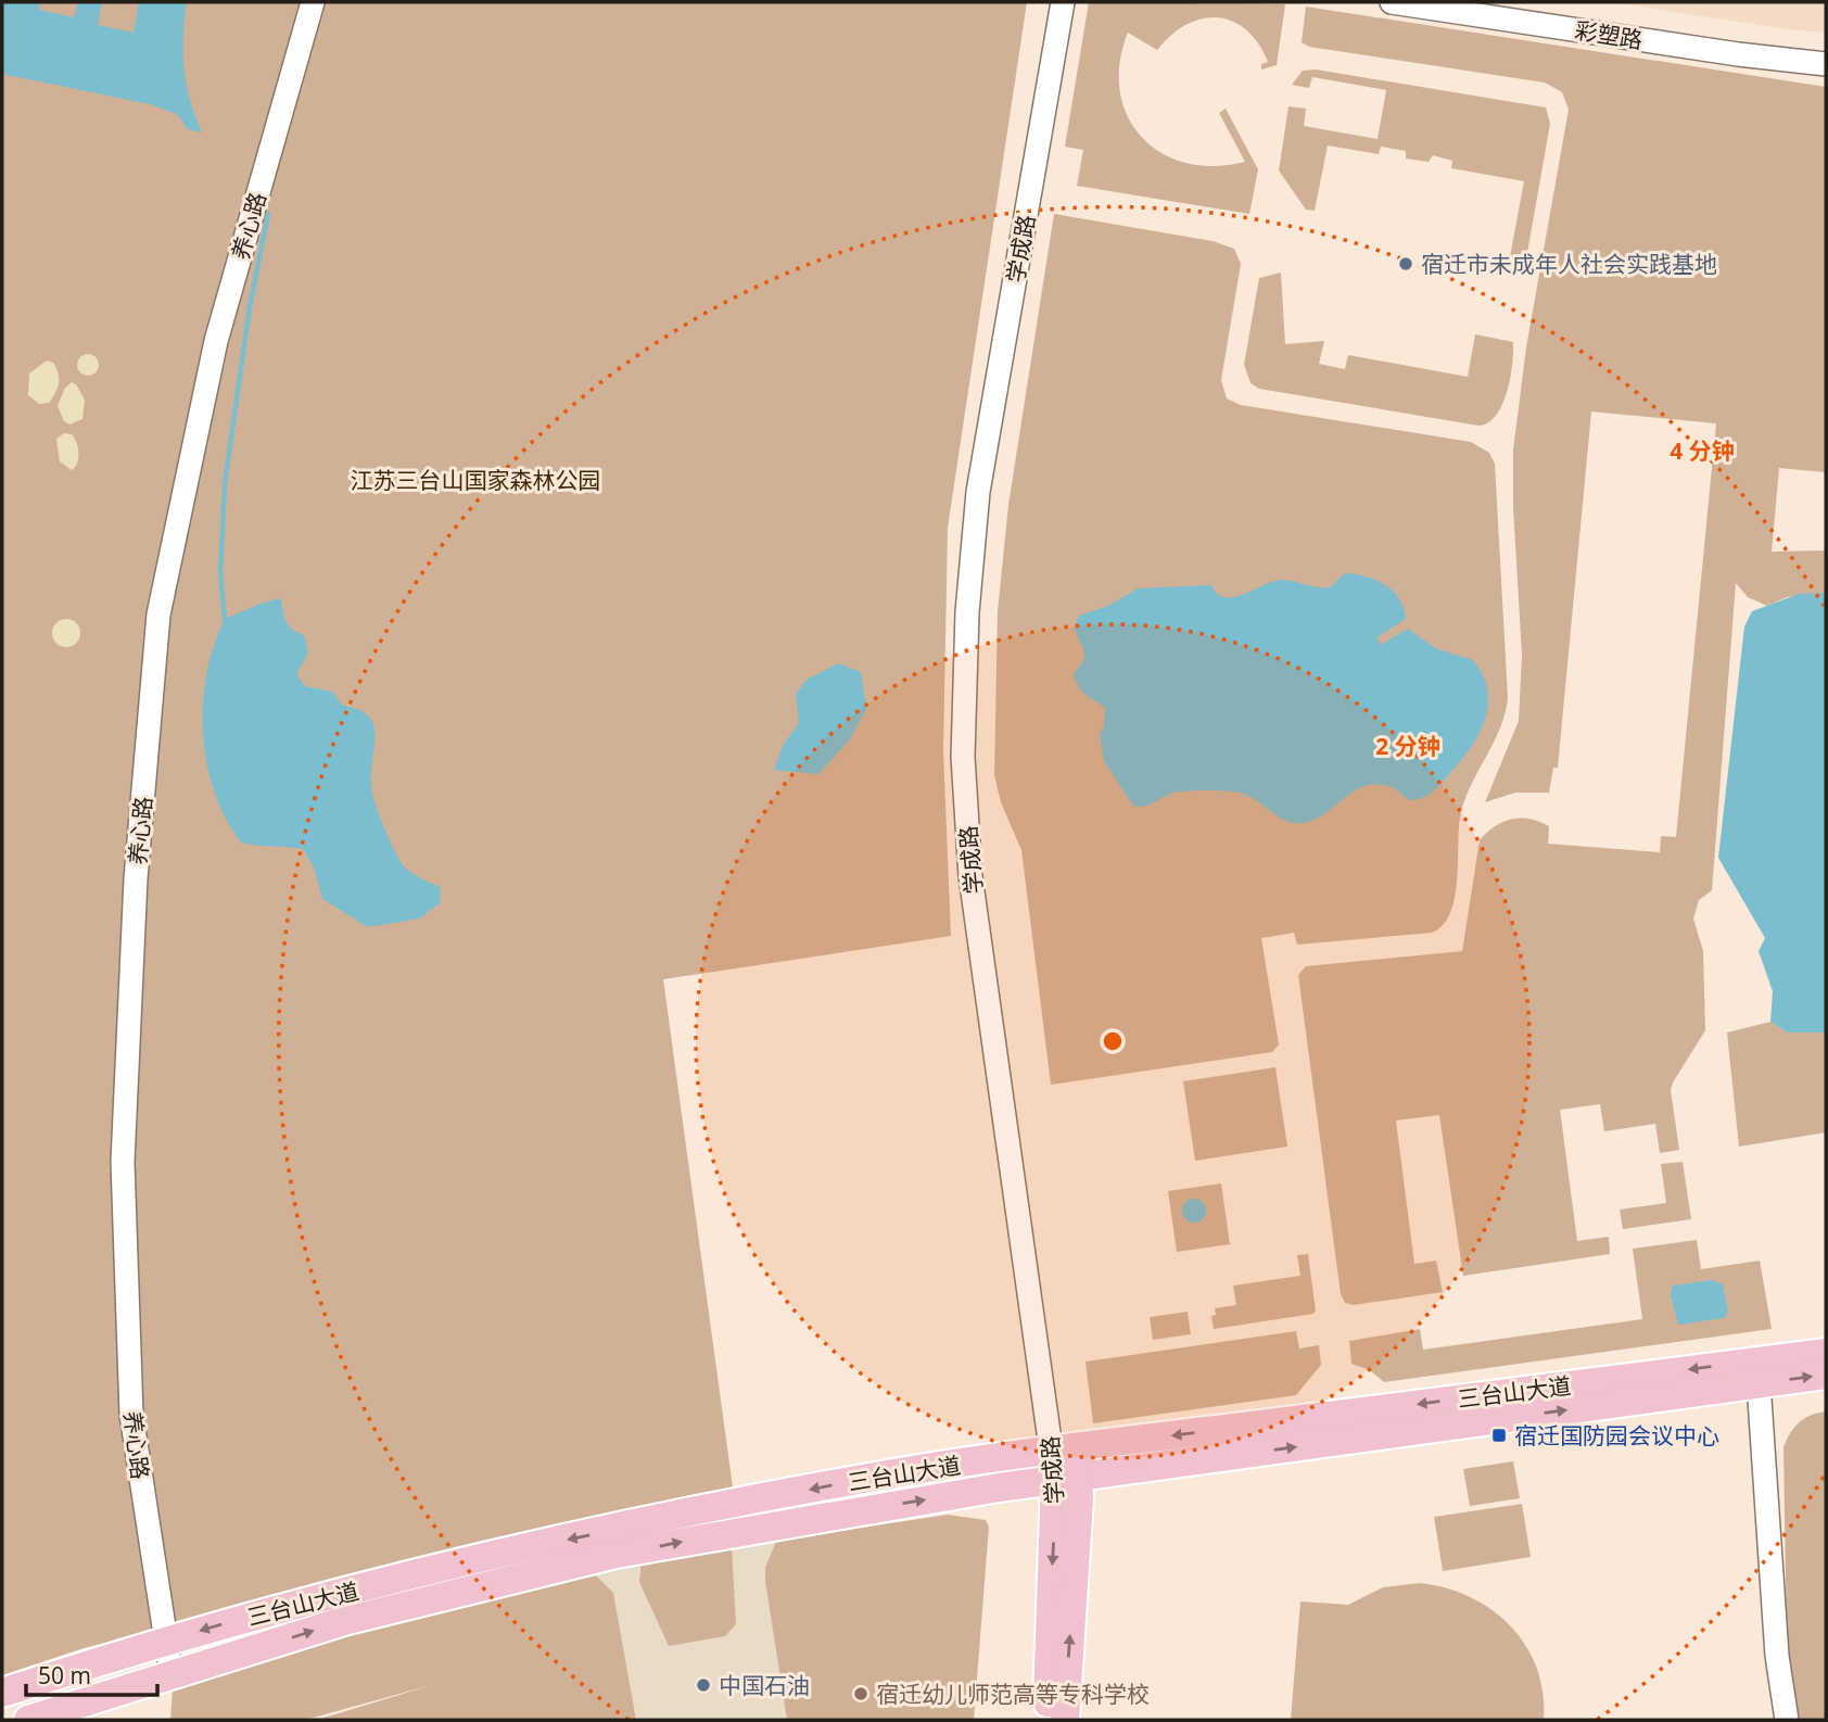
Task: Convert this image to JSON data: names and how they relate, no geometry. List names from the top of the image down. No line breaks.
{"streets":{"main road":["学成路","三台山大道"],"street":["彩塑路","养心路"]},"crossings":[["养心路","三台山大道"],["学成路","三台山大道"]],"parks":["江苏三台山国家森林公园"],"places":{"other":["宿迁市未成年人社会实践基地","中国石油","宿迁幼儿师范高等专科学校"],"transit":["宿迁国防园会议中心"]},"scale_bar":"50 m","rings":["4 分钟","2 分钟"]}
